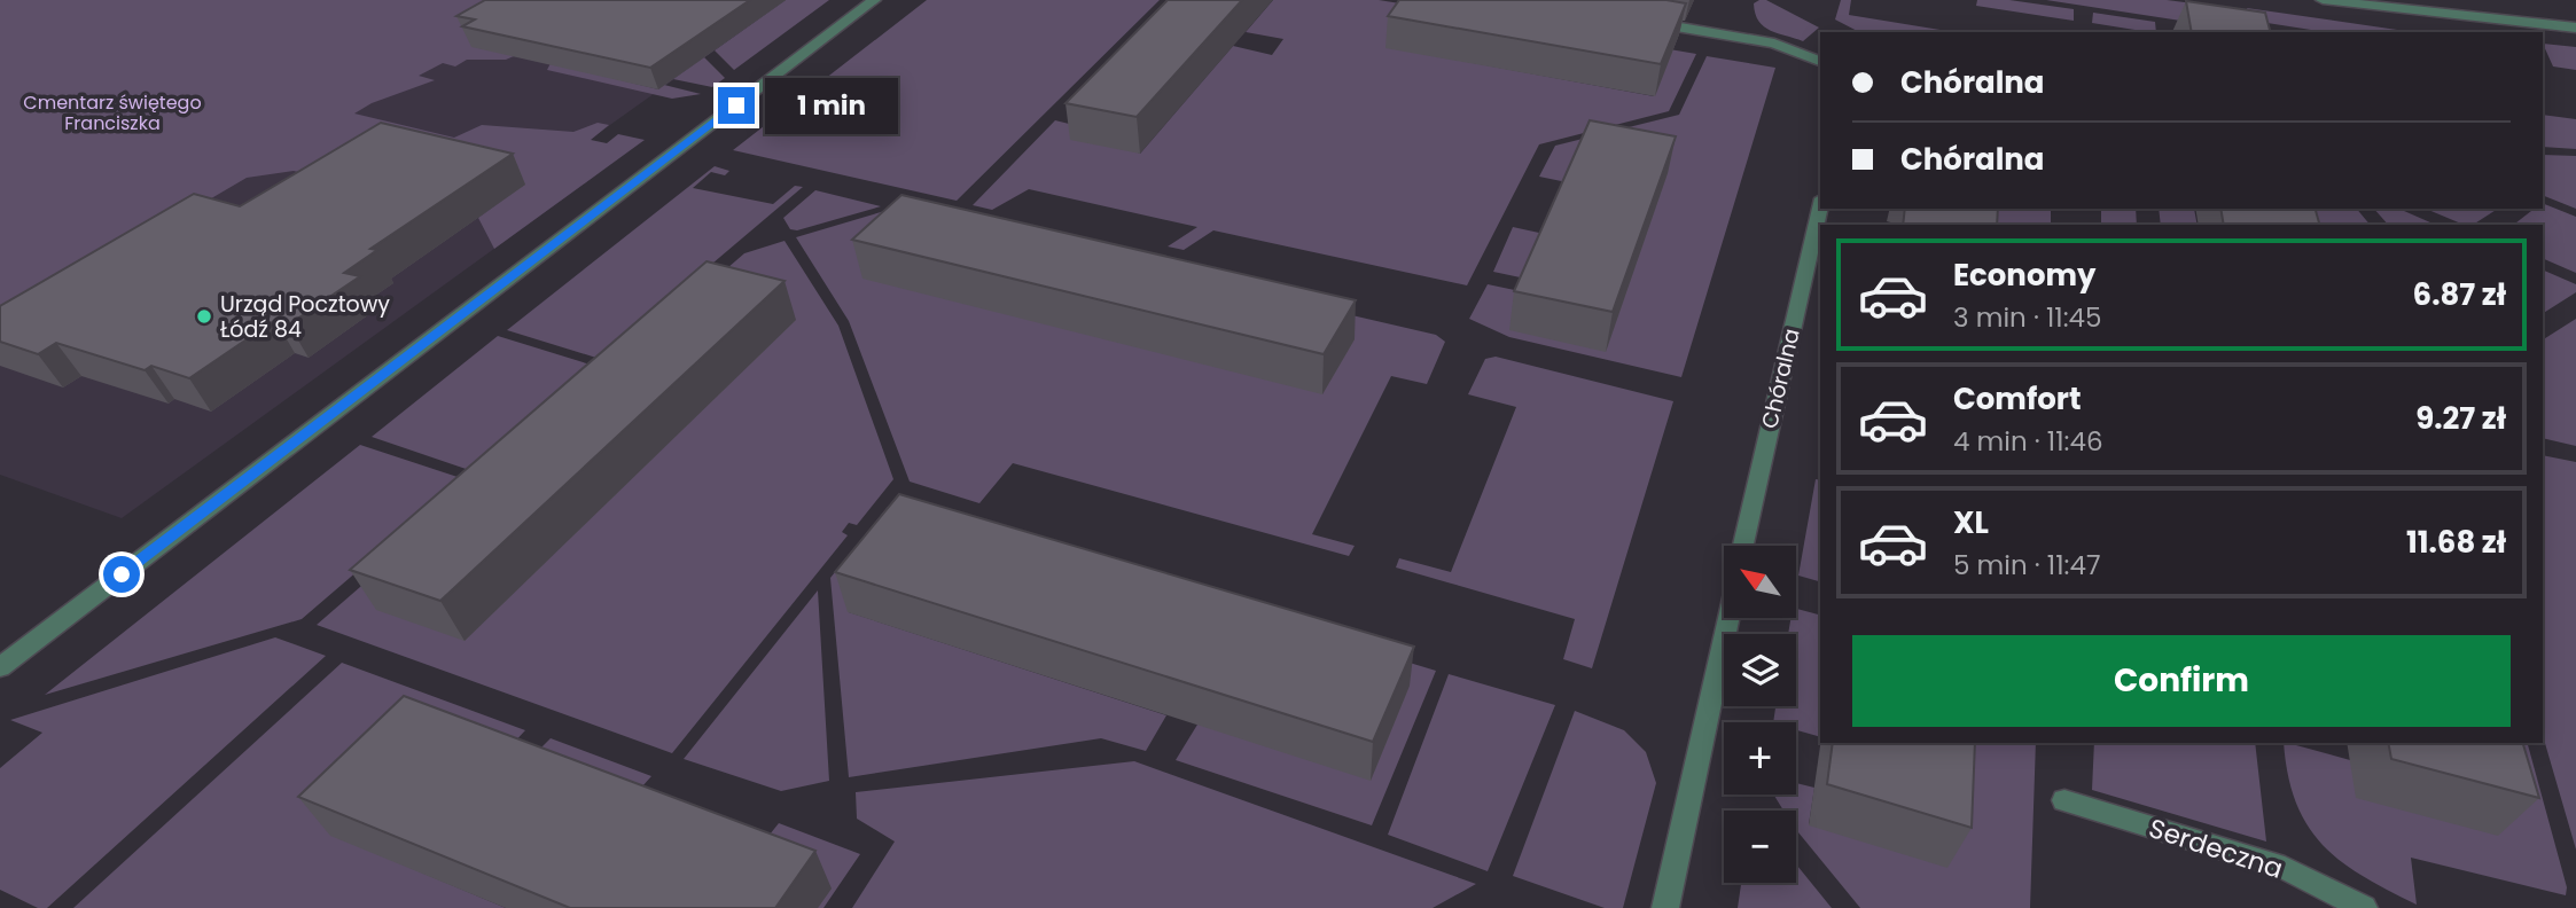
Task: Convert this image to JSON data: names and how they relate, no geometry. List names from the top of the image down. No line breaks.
{"streets":{"street":["Chóralna","Serdeczna"]},"parks":["Cmentarz świętego Franciszka"],"places":["Urząd Pocztowy Łódź 84"],"north":"top left","page":{"banner":["Chóralna","Chóralna"],"bubble":"1 min","list":[{"name":"Economy","note":"3 min · 11:45","value":"6.87 zł"},{"name":"Comfort","note":"4 min · 11:46","value":"9.27 zł"},{"name":"XL","note":"5 min · 11:47","value":"11.68 zł"}],"map_buttons":["+","−"],"buttons":"Confirm"}}
